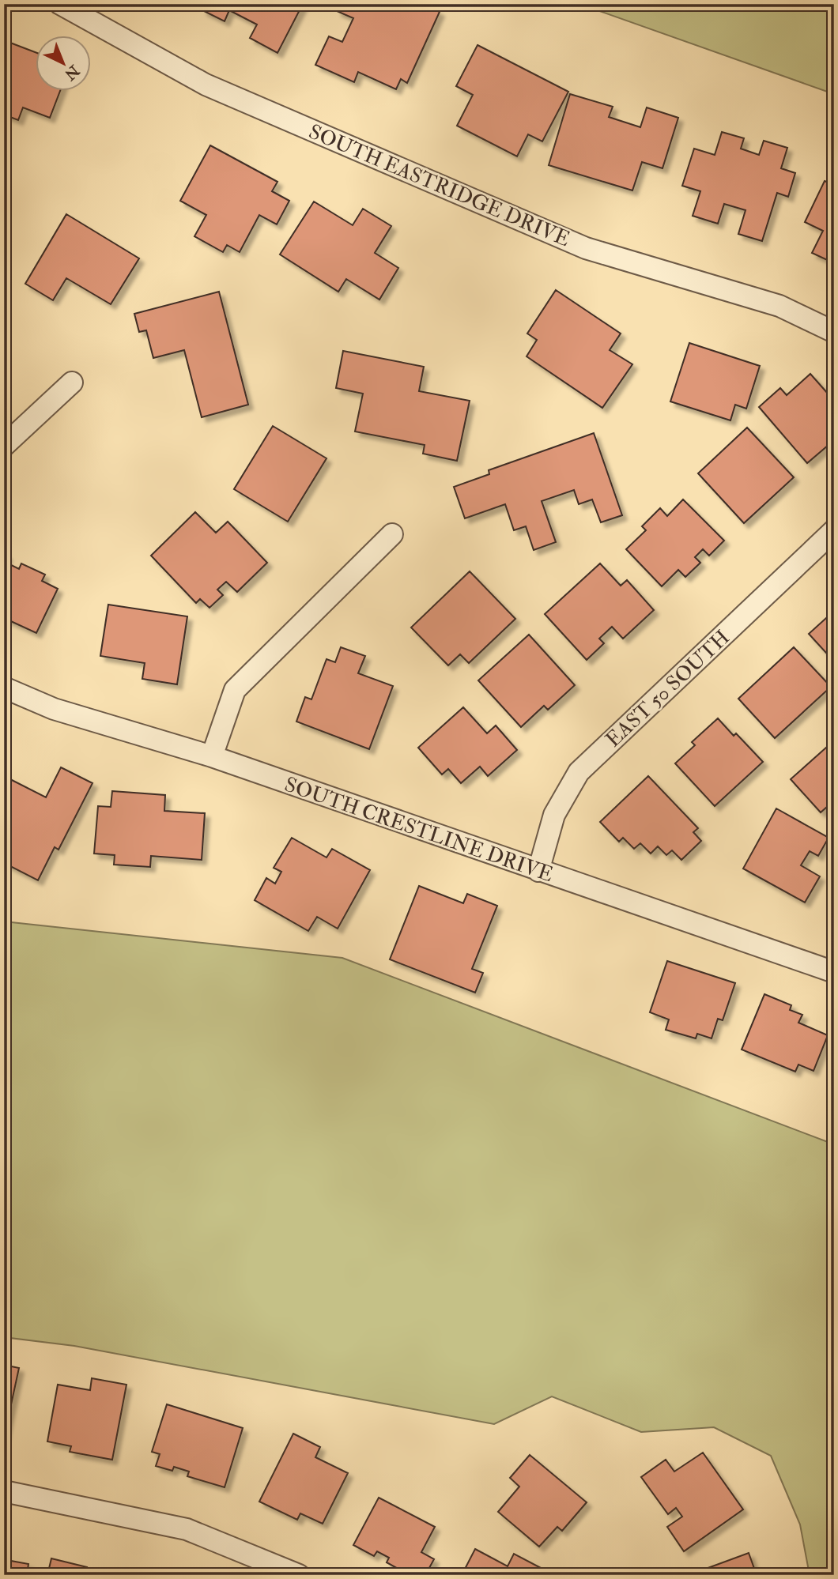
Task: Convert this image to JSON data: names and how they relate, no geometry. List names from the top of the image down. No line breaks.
{"streets":{"street":["SOUTH EASTRIDGE DRIVE","EAST 50 SOUTH","SOUTH CRESTLINE DRIVE"]},"crossings":[["EAST 50 SOUTH","SOUTH CRESTLINE DRIVE"]],"north":"bottom right"}
